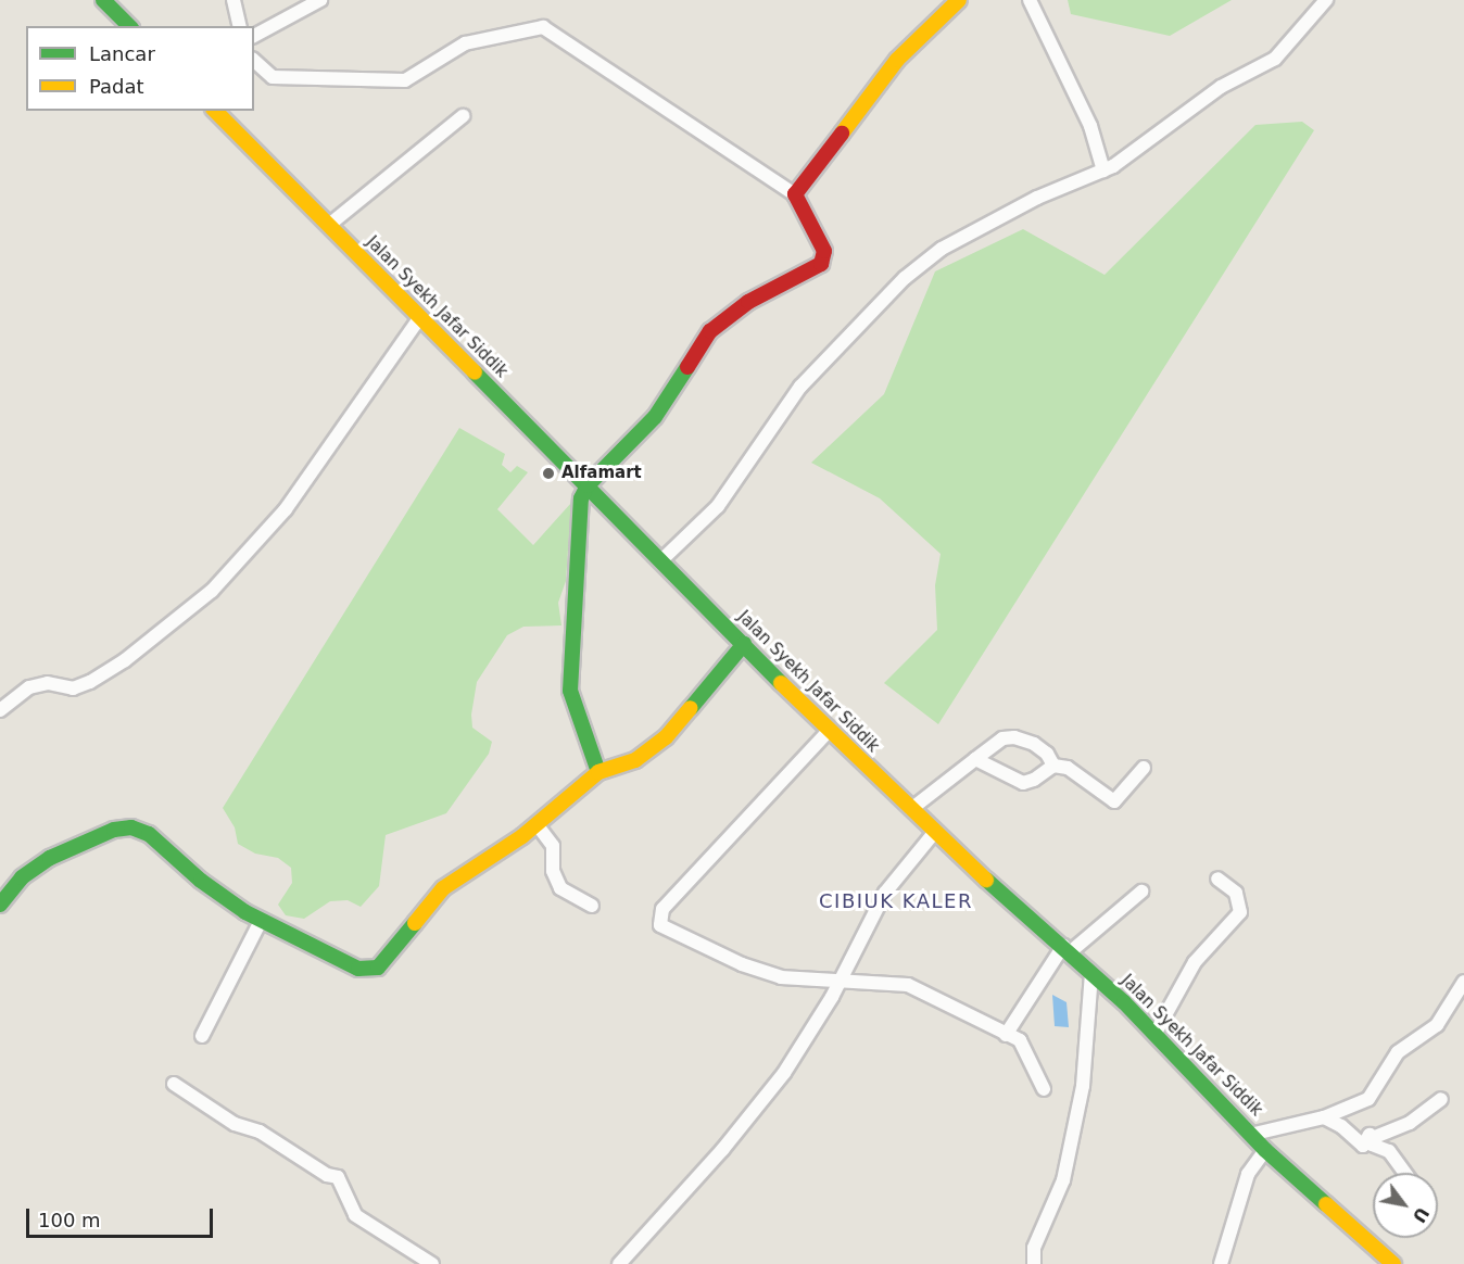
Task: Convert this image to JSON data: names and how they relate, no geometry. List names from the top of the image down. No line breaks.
{"streets":{"street":["Jalan Syekh Jafar Siddik"]},"districts":["CIBIUK KALER"],"places":["Alfamart"],"legend":["Lancar","Padat"],"scale_bar":"100 m","north":"bottom right"}
